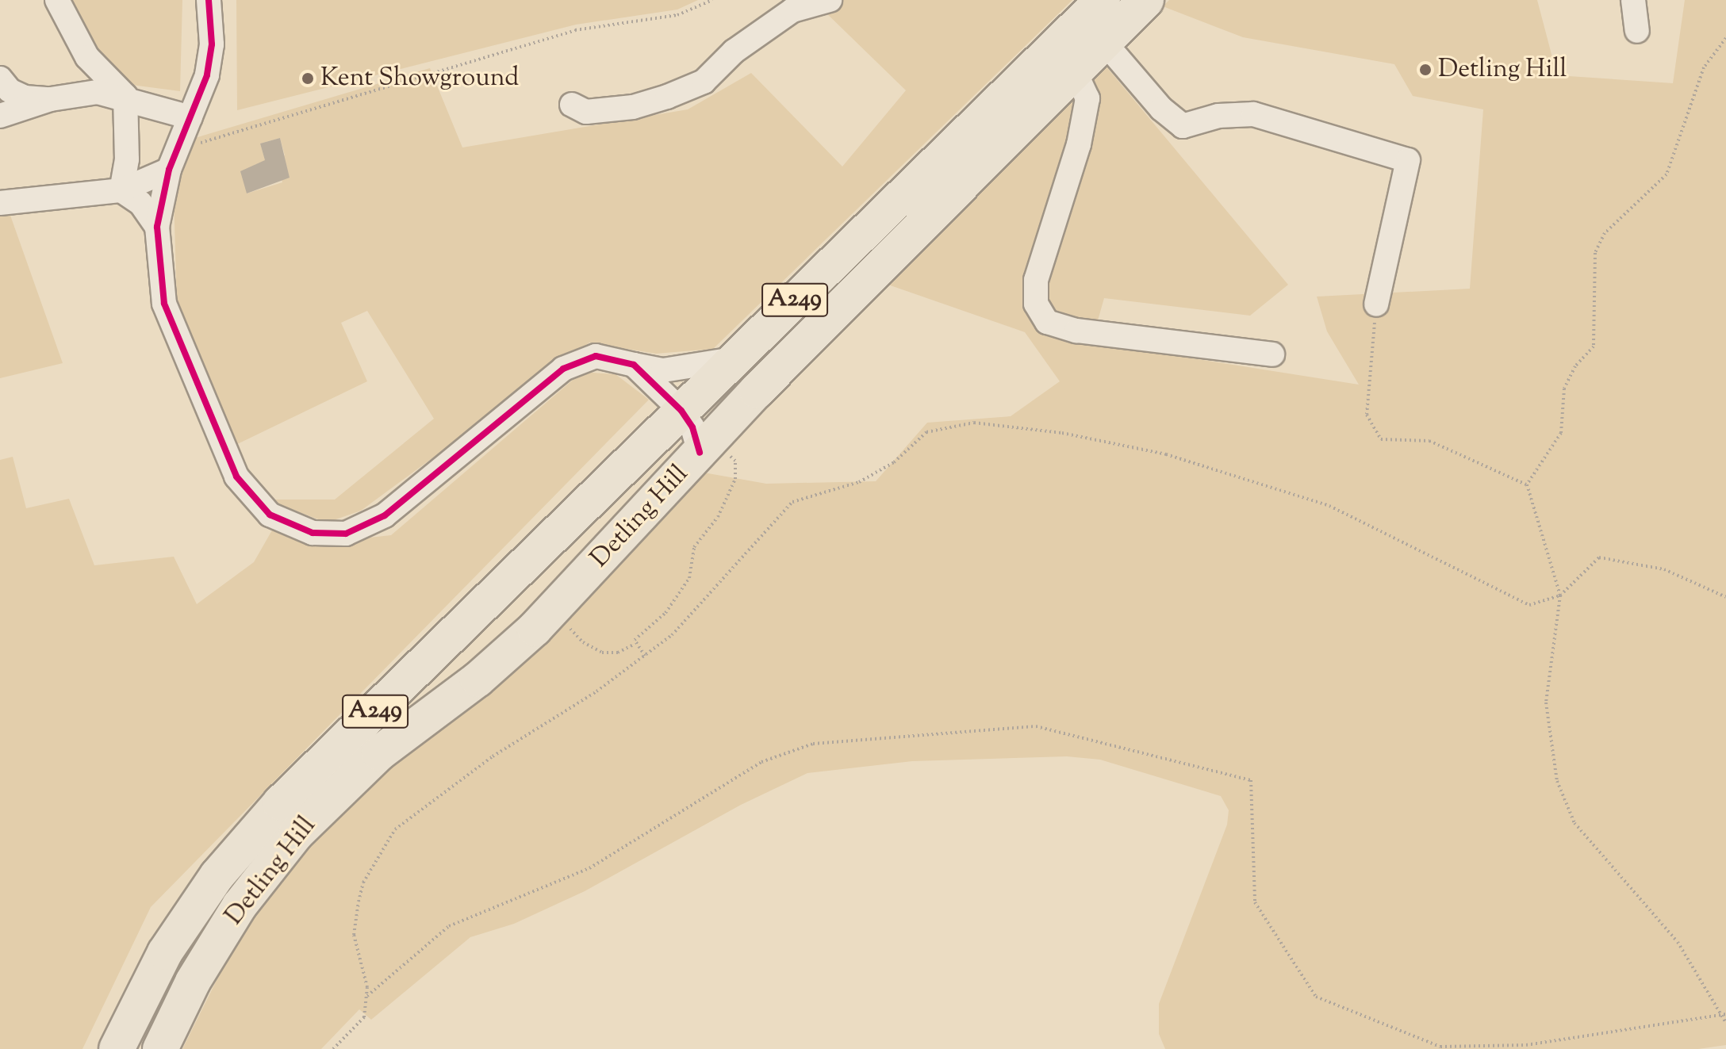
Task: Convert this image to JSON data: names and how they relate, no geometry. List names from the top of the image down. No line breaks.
{"streets":{"highway":["A249","Detling Hill"]},"places":["Detling Hill","Kent Showground"]}
